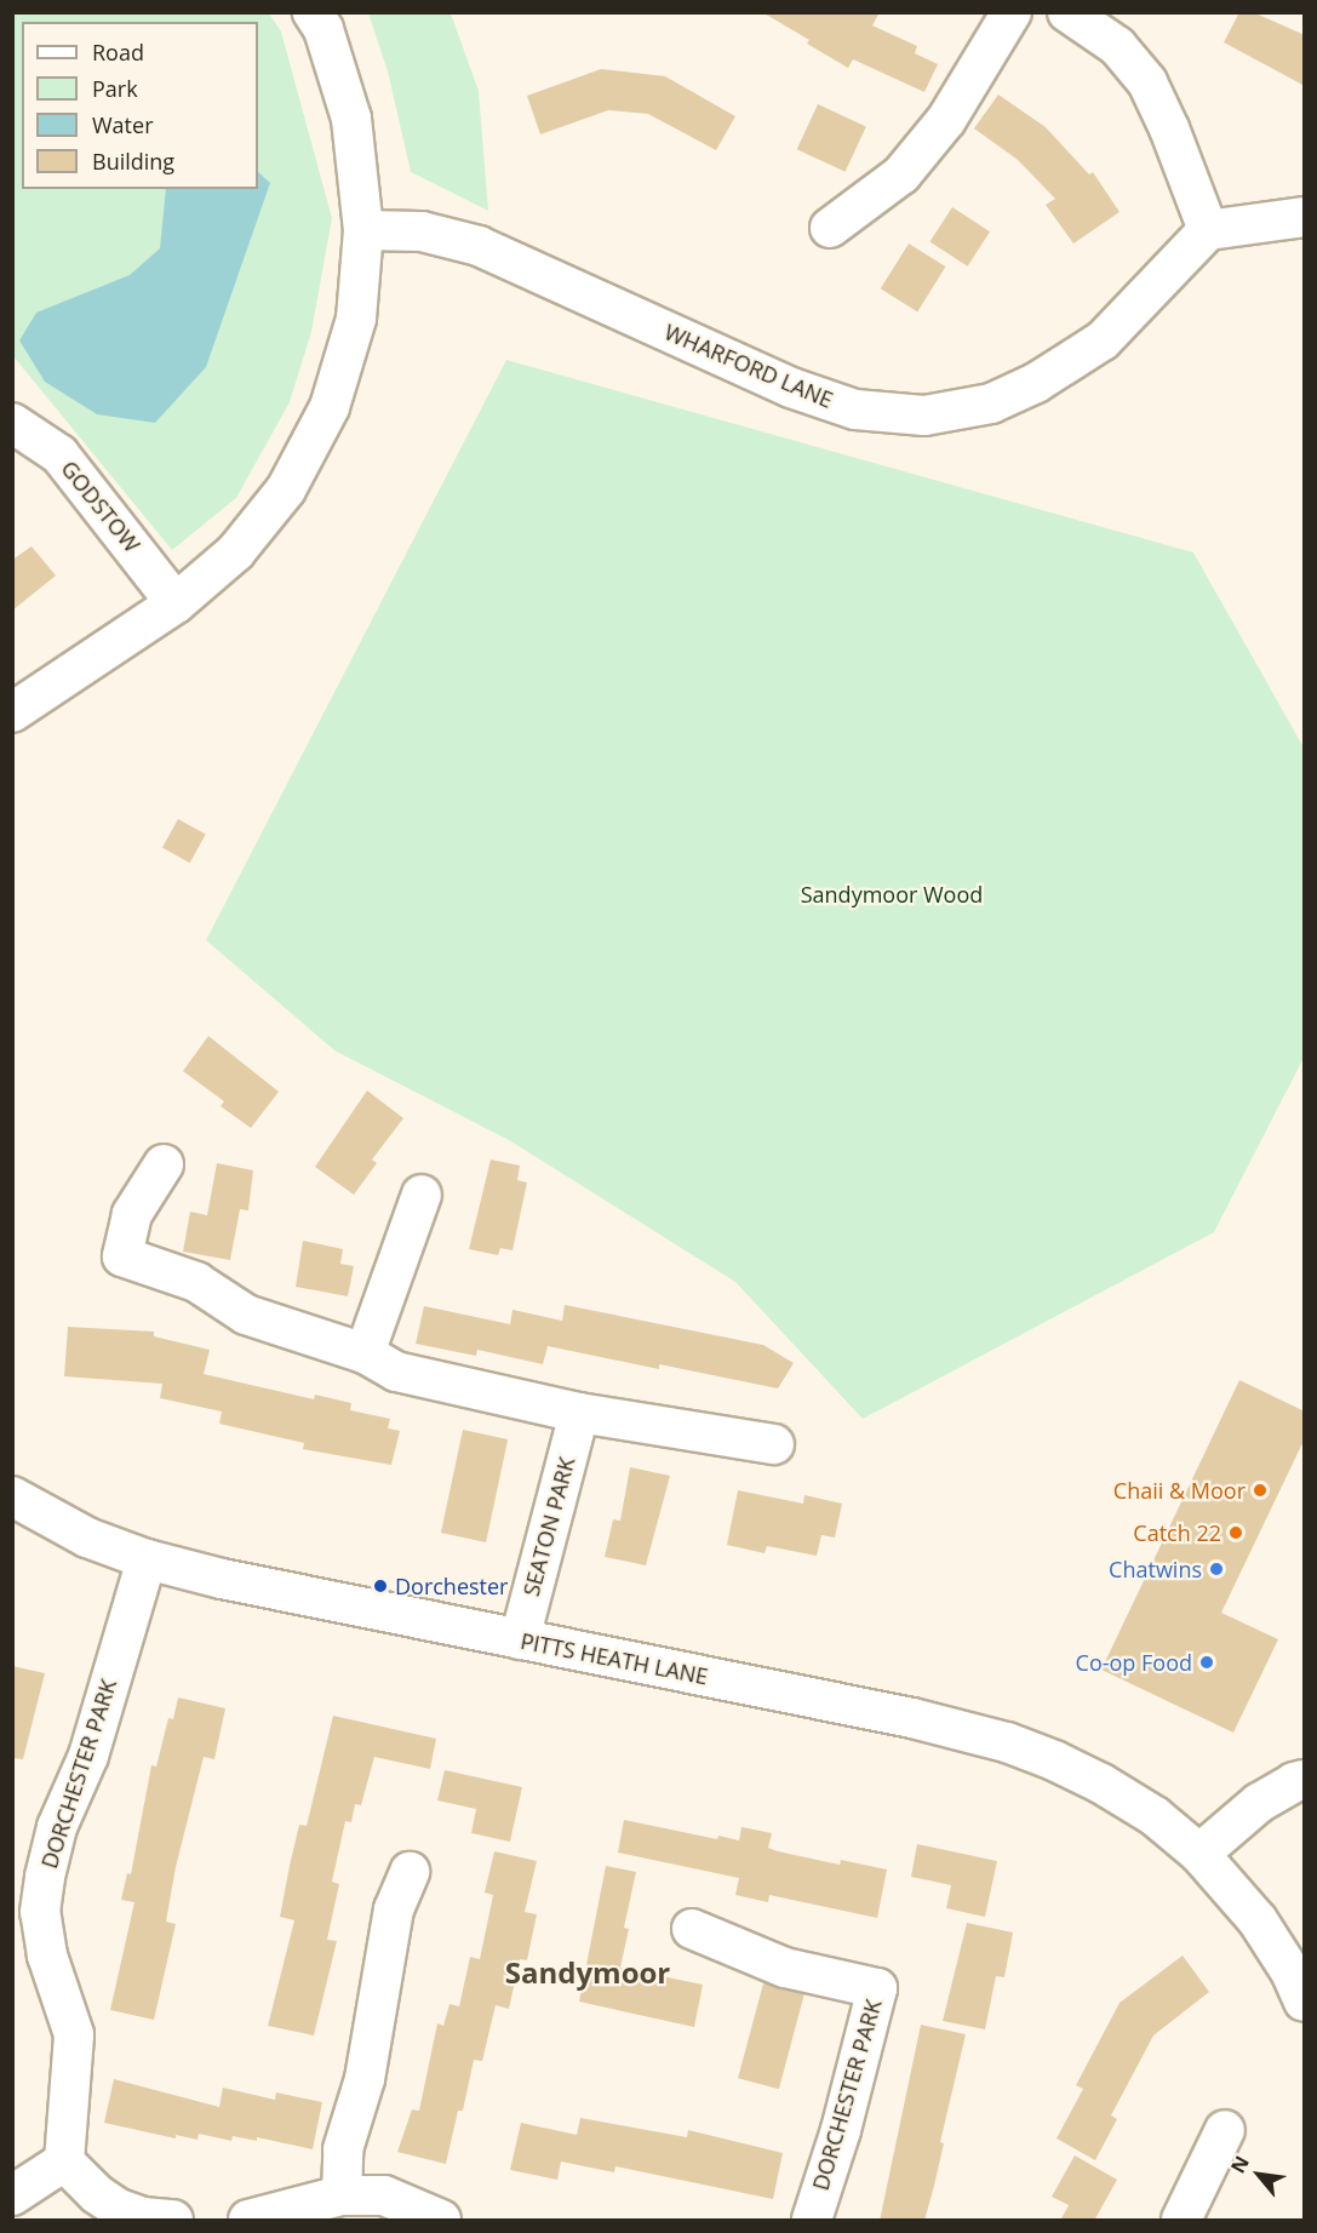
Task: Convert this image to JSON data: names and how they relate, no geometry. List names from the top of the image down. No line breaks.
{"streets":{"street":["WHARFORD LANE","GODSTOW","SEATON PARK","PITTS HEATH LANE","DORCHESTER PARK"]},"crossings":[["SEATON PARK","PITTS HEATH LANE"],["PITTS HEATH LANE","DORCHESTER PARK"]],"districts":["Sandymoor"],"parks":["Sandymoor Wood"],"places":["Chaii & Moor","Catch 22","Chatwins","Dorchester","Co-op Food"],"legend":["Road","Park","Water","Building"],"north":"top left"}
